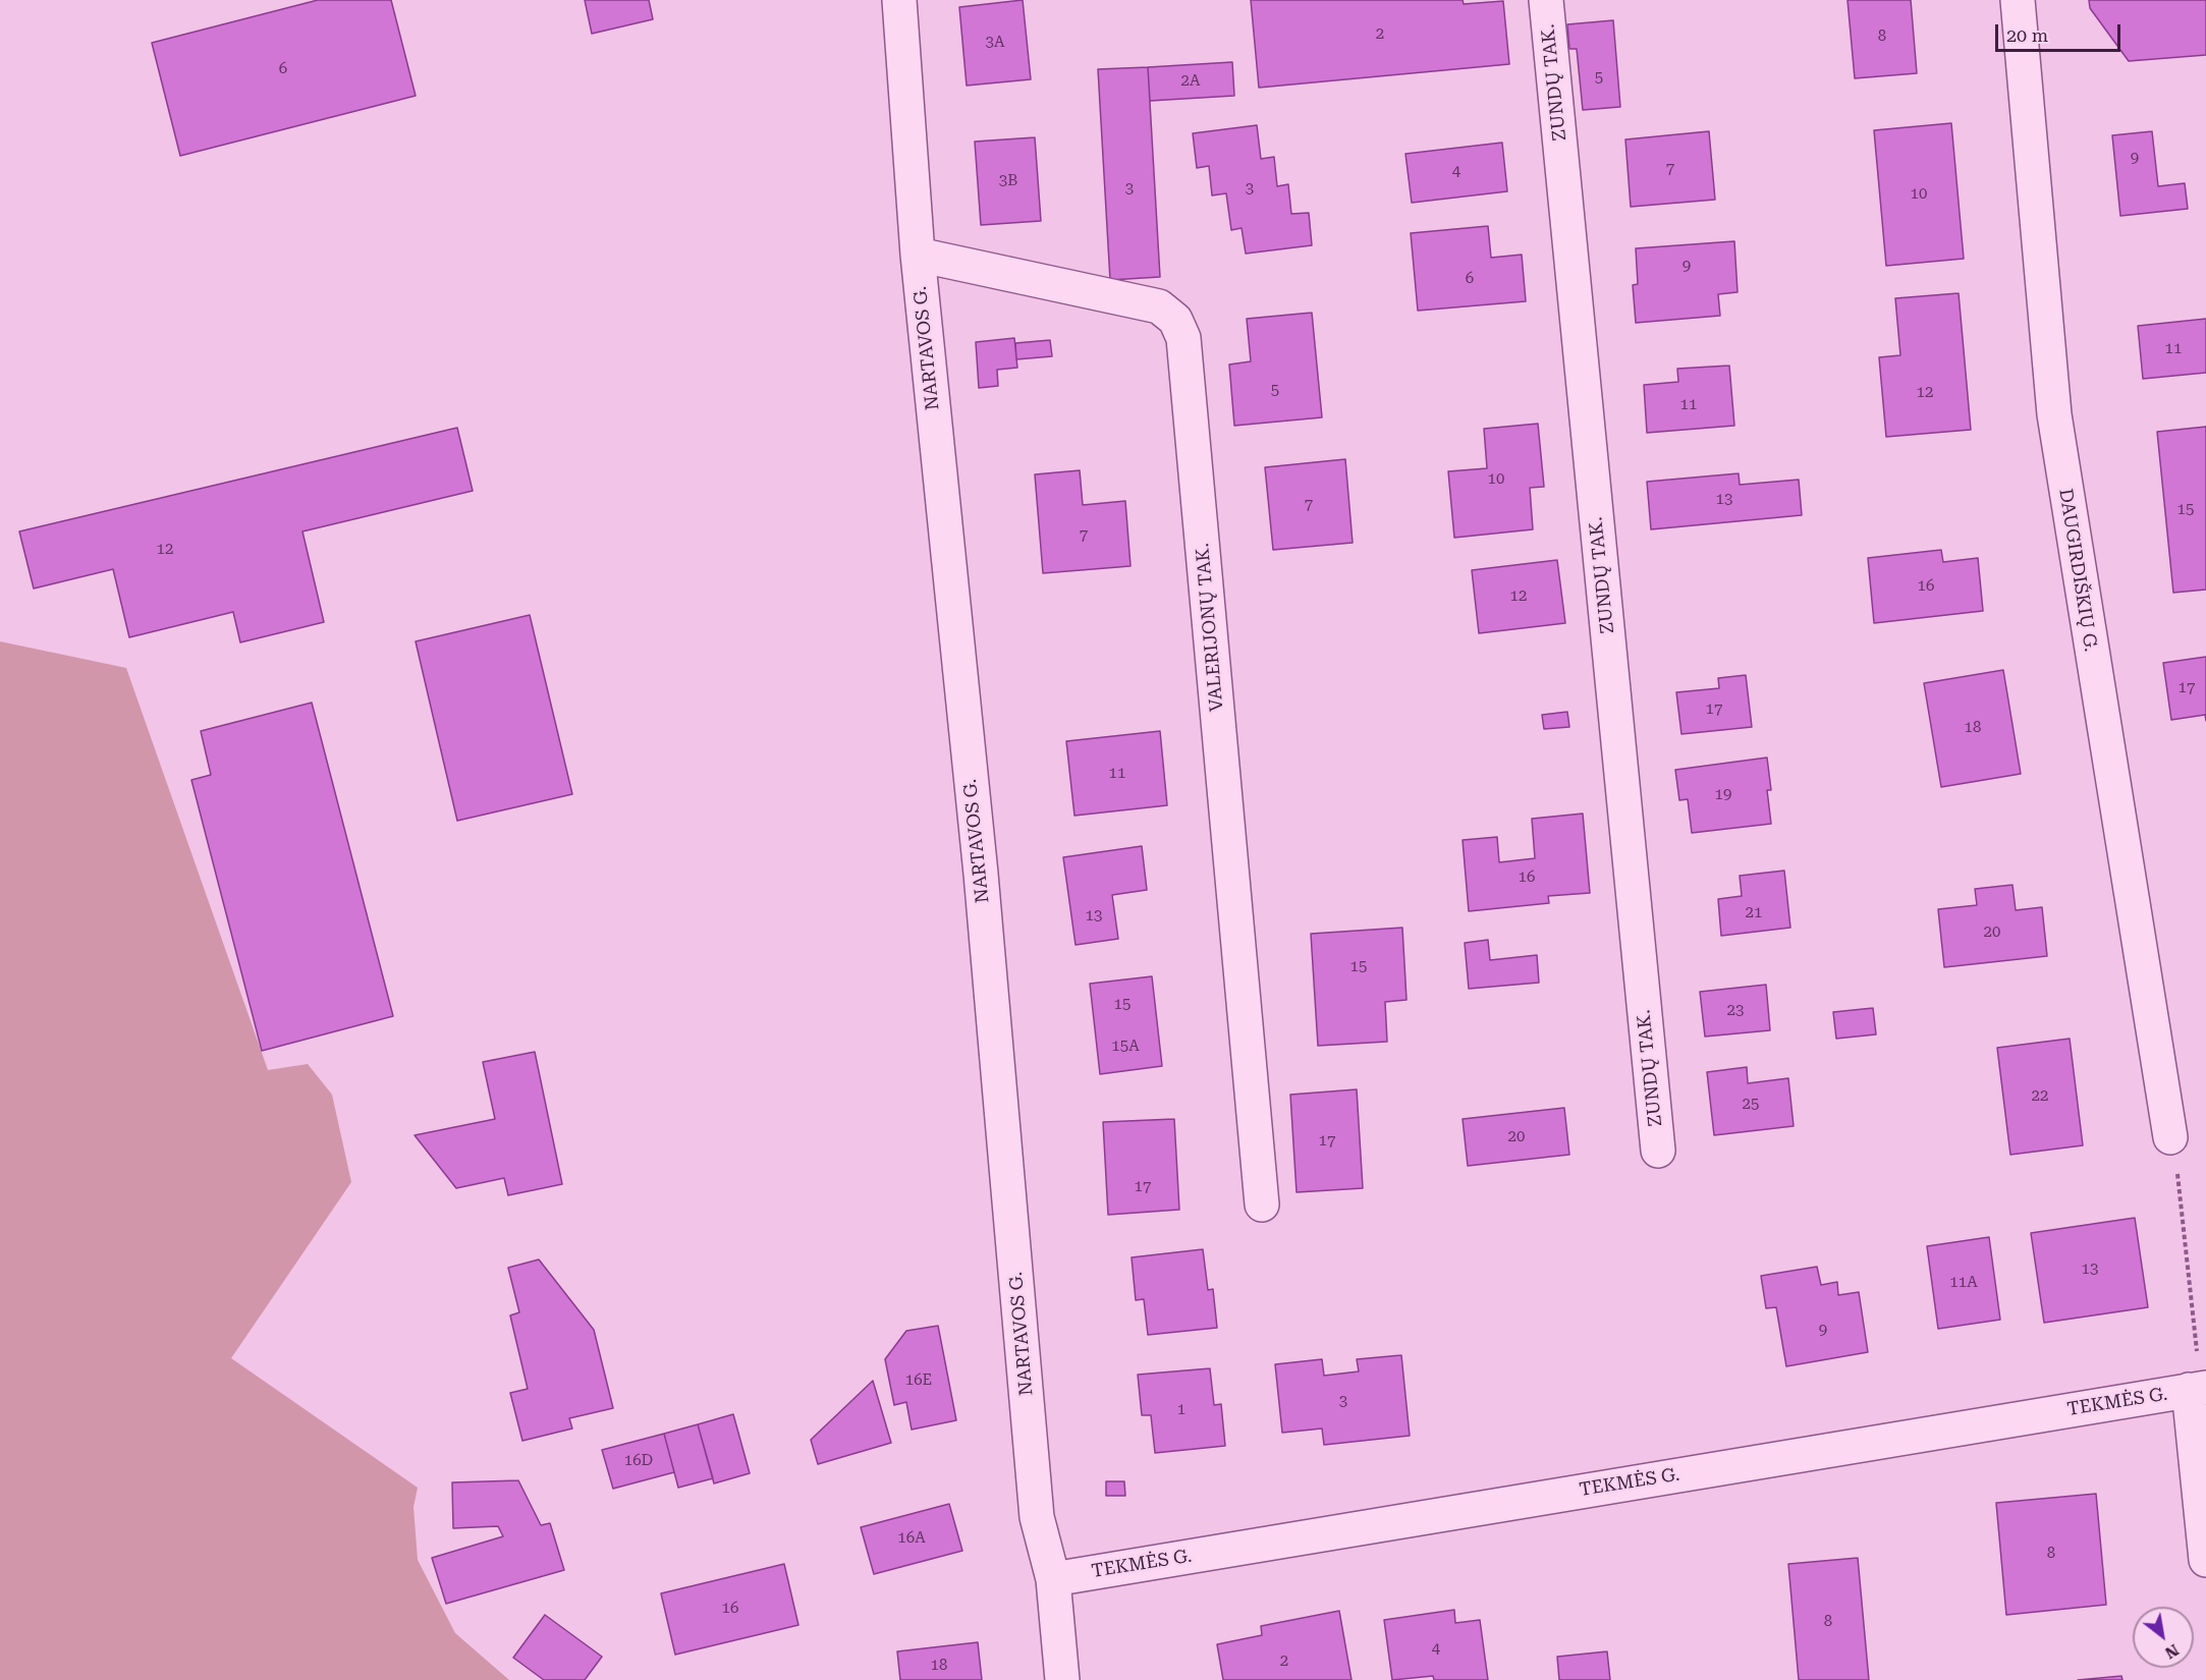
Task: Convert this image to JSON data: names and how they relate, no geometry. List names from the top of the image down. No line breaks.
{"streets":{"street":["ZUNDŲ TAK.","NARTAVOS G.","DAUGIRDIŠKIŲ G.","VALERIJONŲ TAK.","TEKMĖS G."]},"crossings":[["NARTAVOS G.","VALERIJONŲ TAK."],["NARTAVOS G.","TEKMĖS G."]],"house_numbers":["2","8","3A","6","5","2A","9","7","4","3B","3","3","10","9","6","11","5","12","11","10","13","7","15","7","12","16","12","17","17","18","11","19","16","21","13","20","15","15","23","15A","22","25","20","17","17","13","11A","9","16E","3","1","16D","16A","8","16","8","4","2","18"],"scale_bar":"20 m","north":"bottom right"}
